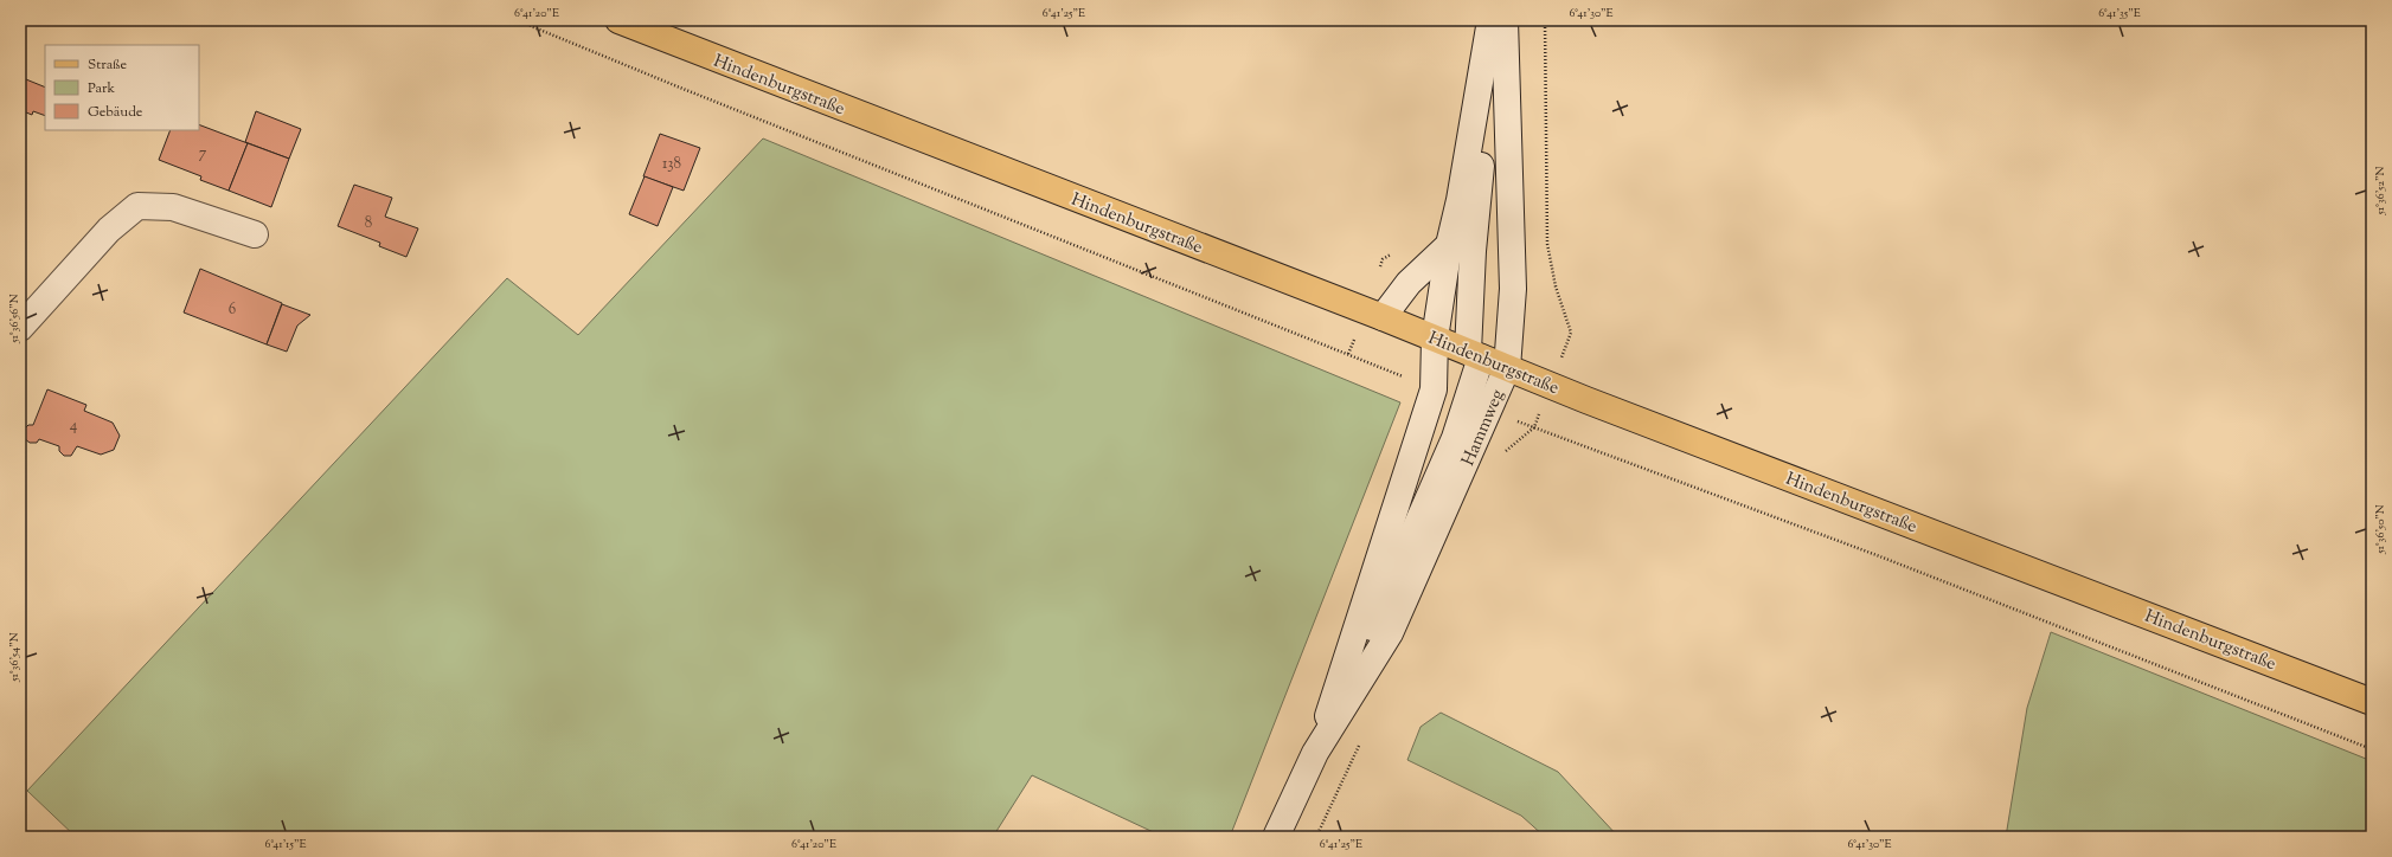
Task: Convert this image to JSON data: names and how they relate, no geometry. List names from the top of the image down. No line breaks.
{"streets":{"main road":["Hindenburgstraße","Hammweg"]},"crossings":[["Hindenburgstraße","Hammweg"]],"house_numbers":["7","138","8","6","4"],"legend":["Straße","Park","Gebäude"],"coordinates":["6°41'20\"E","6°41'25\"E","6°41'30\"E","6°41'35\"E","51°36'52\"N","51°36'56\"N","51°36'50\"N","51°36'54\"N","6°41'15\"E"]}
